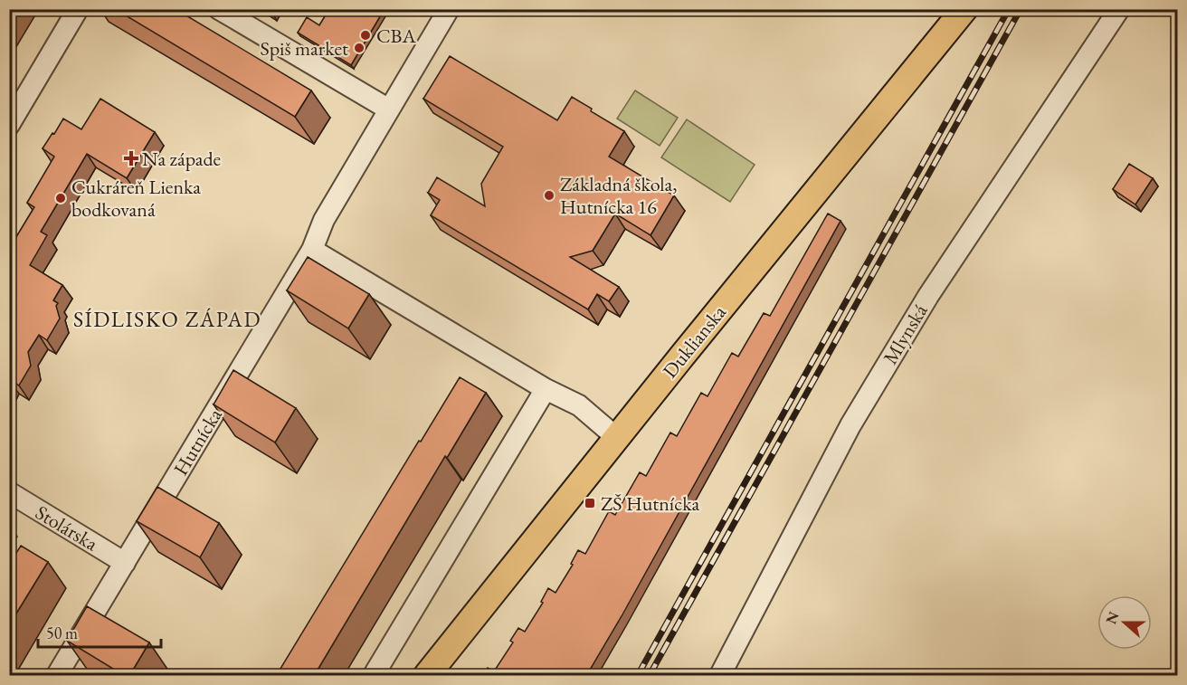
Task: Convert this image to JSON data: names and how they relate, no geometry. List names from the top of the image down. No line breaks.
{"streets":{"main road":["Duklianska"],"street":["Mlynská","Hutnícka","Stolárska"]},"crossings":[["Hutnícka","Stolárska"]],"districts":["SÍDLISKO ZÁPAD"],"places":{"other":["CBA","Spiš market","Základná škola, Hutnícka 16","Cukráreň Lienka bodkovaná"],"health":["Na západe"],"transit":["ZŠ Hutnícka"]},"scale_bar":"50 m","north":"left"}
